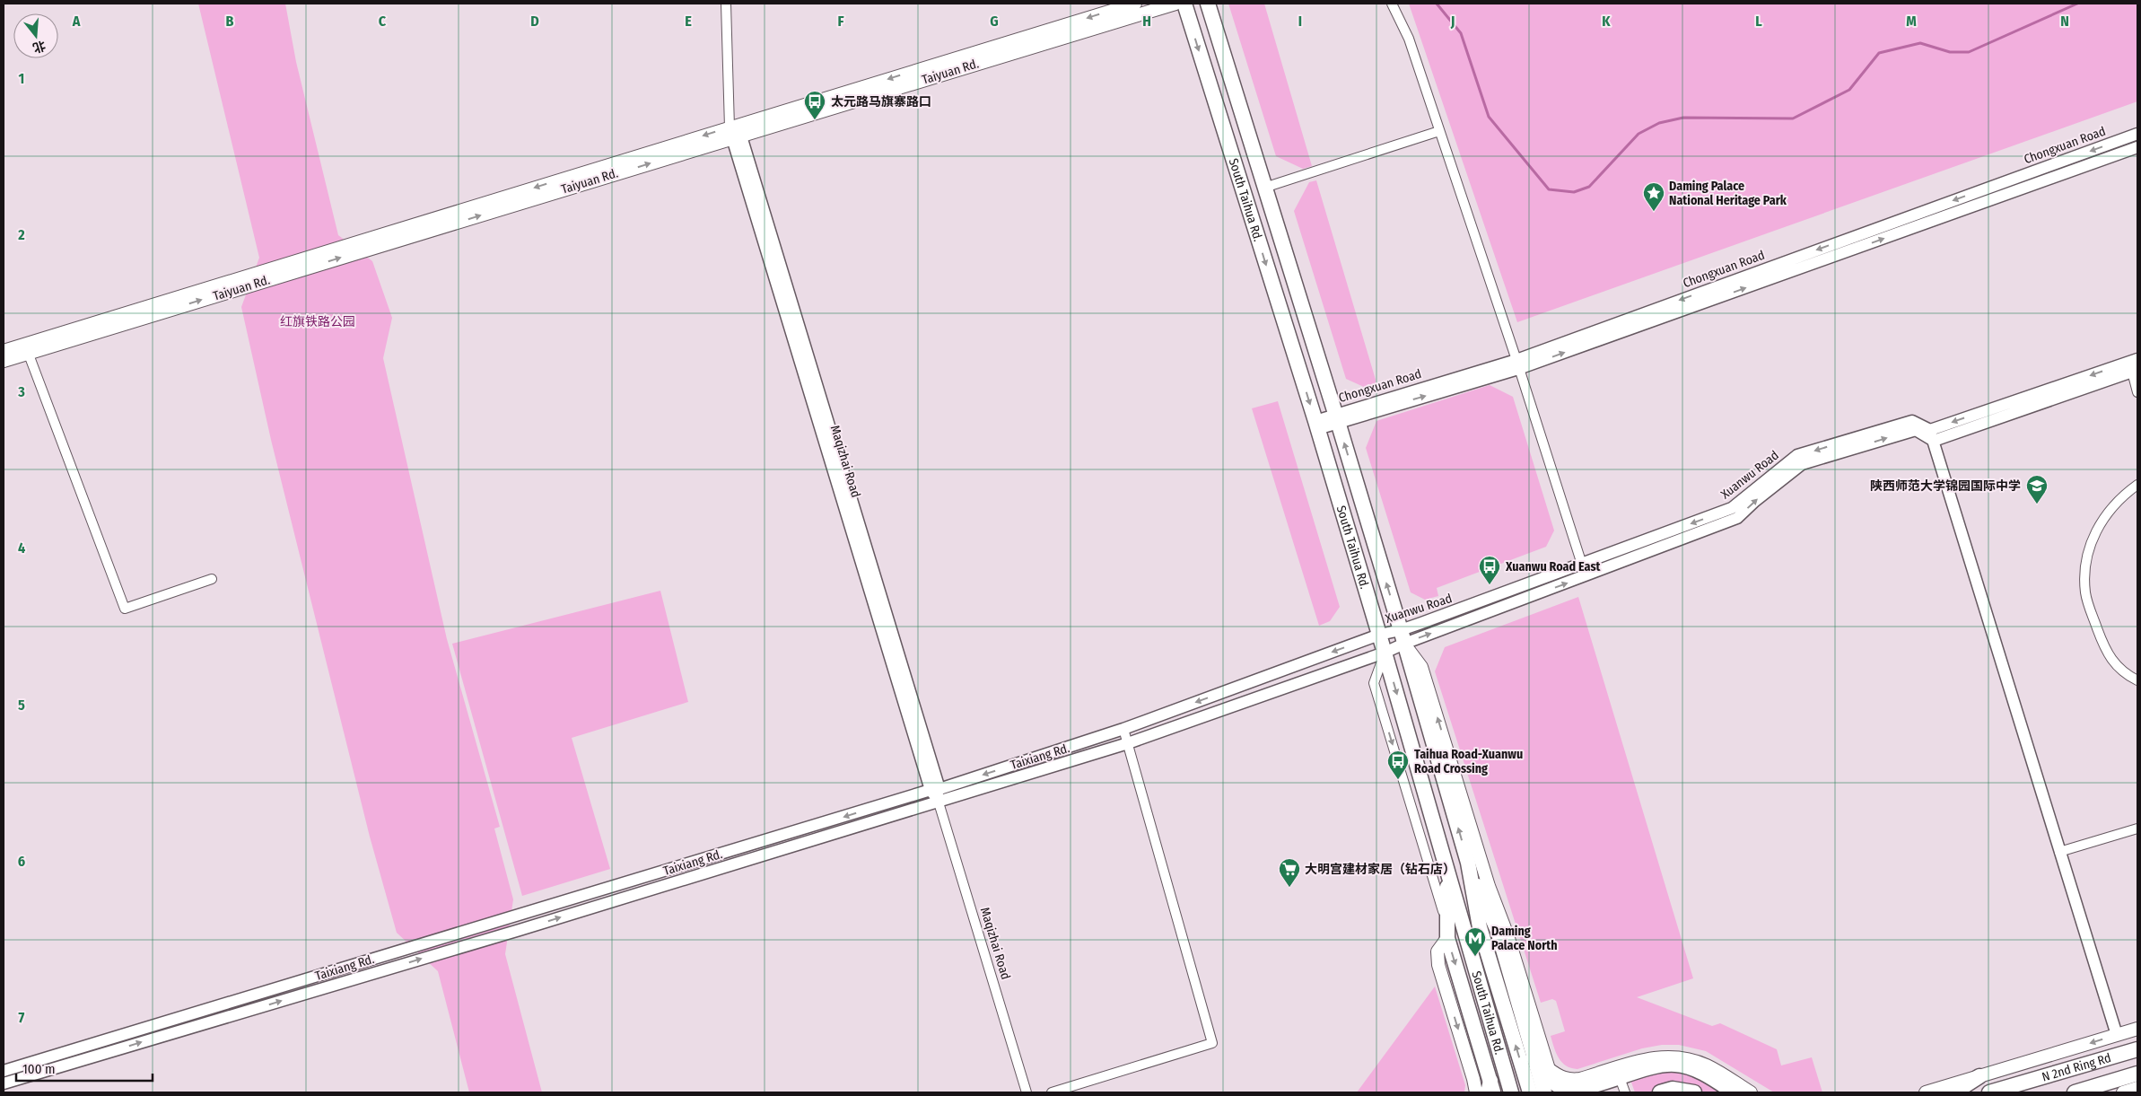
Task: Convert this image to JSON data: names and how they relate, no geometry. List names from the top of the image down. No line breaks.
{"streets":{"main road":["Taiyuan Rd.","South Taihua Rd.","N 2nd Ring Rd"],"street":["Chongxuan Road","Maqizhai Road","Xuanwu Road","Taixiang Rd."]},"crossings":[["Taiyuan Rd.","Maqizhai Road"],["Chongxuan Road","South Taihua Rd."],["South Taihua Rd.","Xuanwu Road"],["South Taihua Rd.","Taixiang Rd."],["Maqizhai Road","Taixiang Rd."],["Xuanwu Road","Taixiang Rd."]],"parks":["红旗铁路公园"],"places":{"bus stop":["太元路马旗寨路口","Xuanwu Road East","Taihua Road-Xuanwu Road Crossing"],"place":["Daming Palace National Heritage Park"],"school or university":["陕西师范大学锦园国际中学"],"supermarket":["大明宫建材家居（钻石店）"],"metro station":["Daming Palace North"]},"scale_bar":"100 m","north":"bottom","grid":{"columns":["A","B","C","D","E","F","G","H","I","J","K","L","M","N"],"rows":["1","2","3","4","5","6","7"]}}
